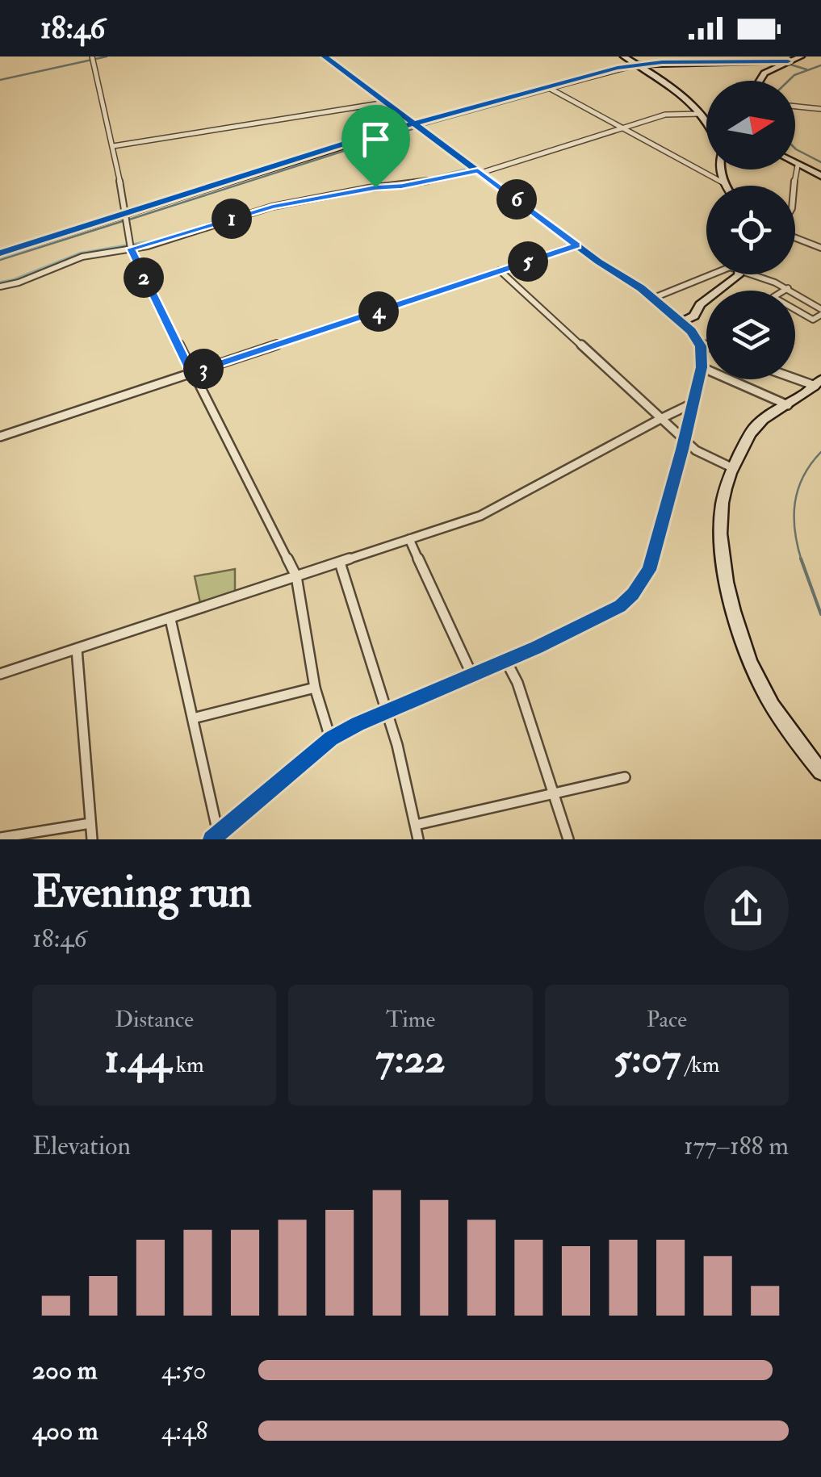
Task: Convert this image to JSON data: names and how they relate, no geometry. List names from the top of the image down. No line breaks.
{"north":"right","page":{"status":"18:46","pins":["6","1","5","2","4","3"],"heading":["Evening run","18:46"],"stats":[["Distance","1.44 km"],["Time","7:22"],["Pace","5:07 /km"]],"chart":["Elevation","177–188 m"],"list":[{"name":"200 m","note":"4:50"},{"name":"400 m","note":"4:48"}]}}
